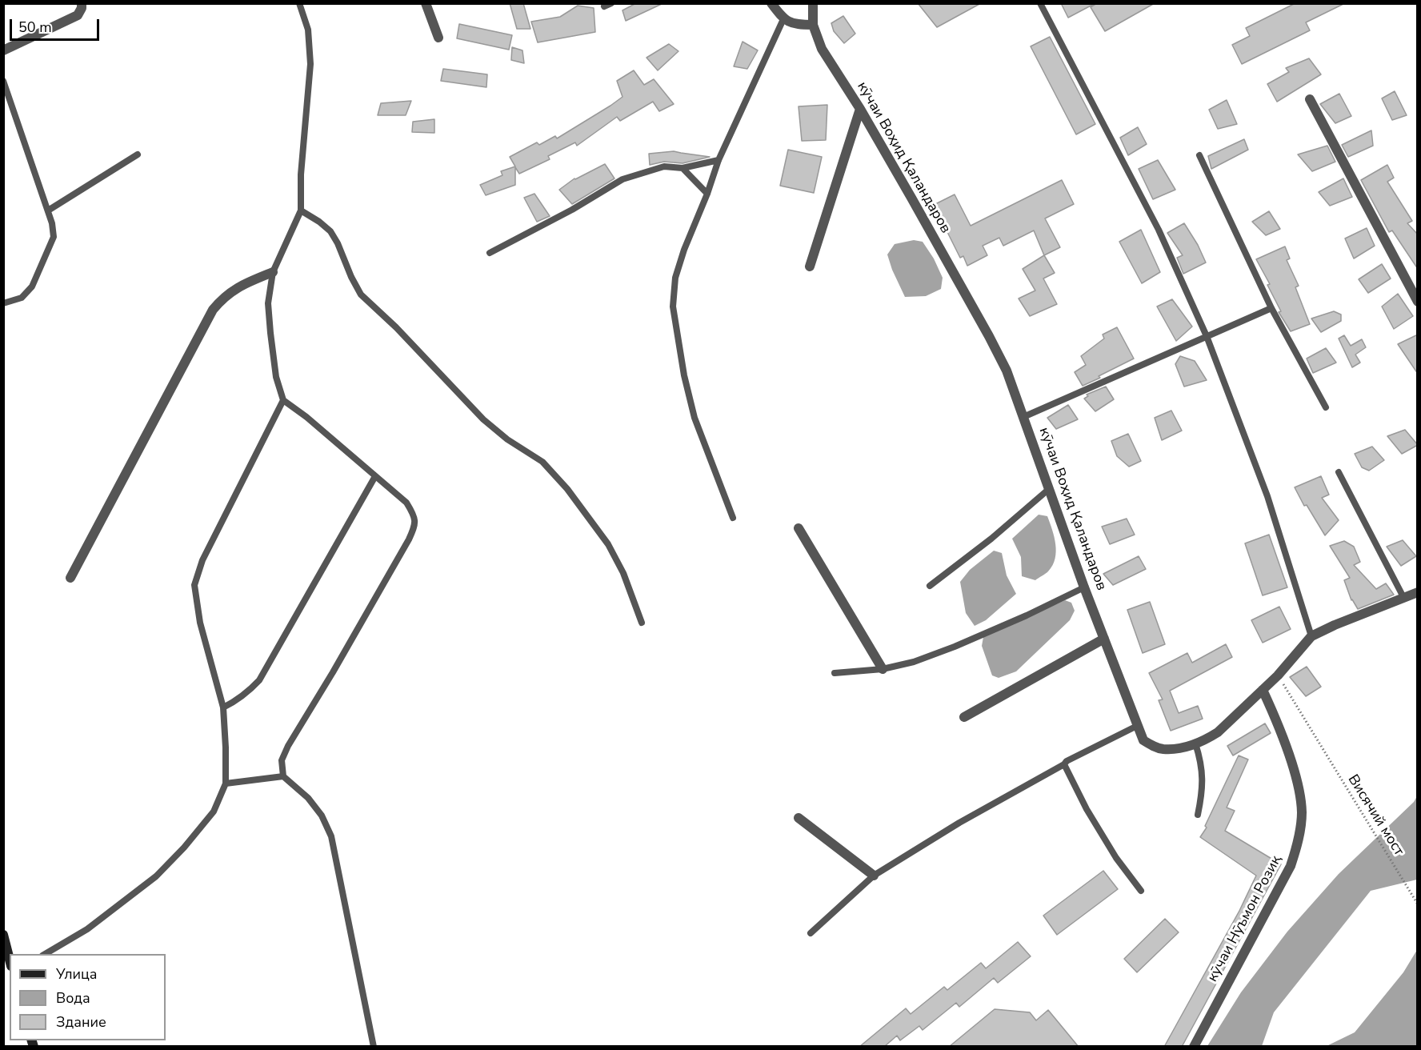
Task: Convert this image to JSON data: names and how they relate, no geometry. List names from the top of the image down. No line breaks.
{"streets":{"street":["кӯчаи Воҳид Қаландаров","кӯчаи Нӯъмон Розиқ"],"path":["Висячий мост"]},"crossings":[["кӯчаи Воҳид Қаландаров","Висячий мост"],["кӯчаи Воҳид Қаландаров","кӯчаи Нӯъмон Розиқ"]],"legend":["Улица","Вода","Здание"],"scale_bar":"50 m"}
